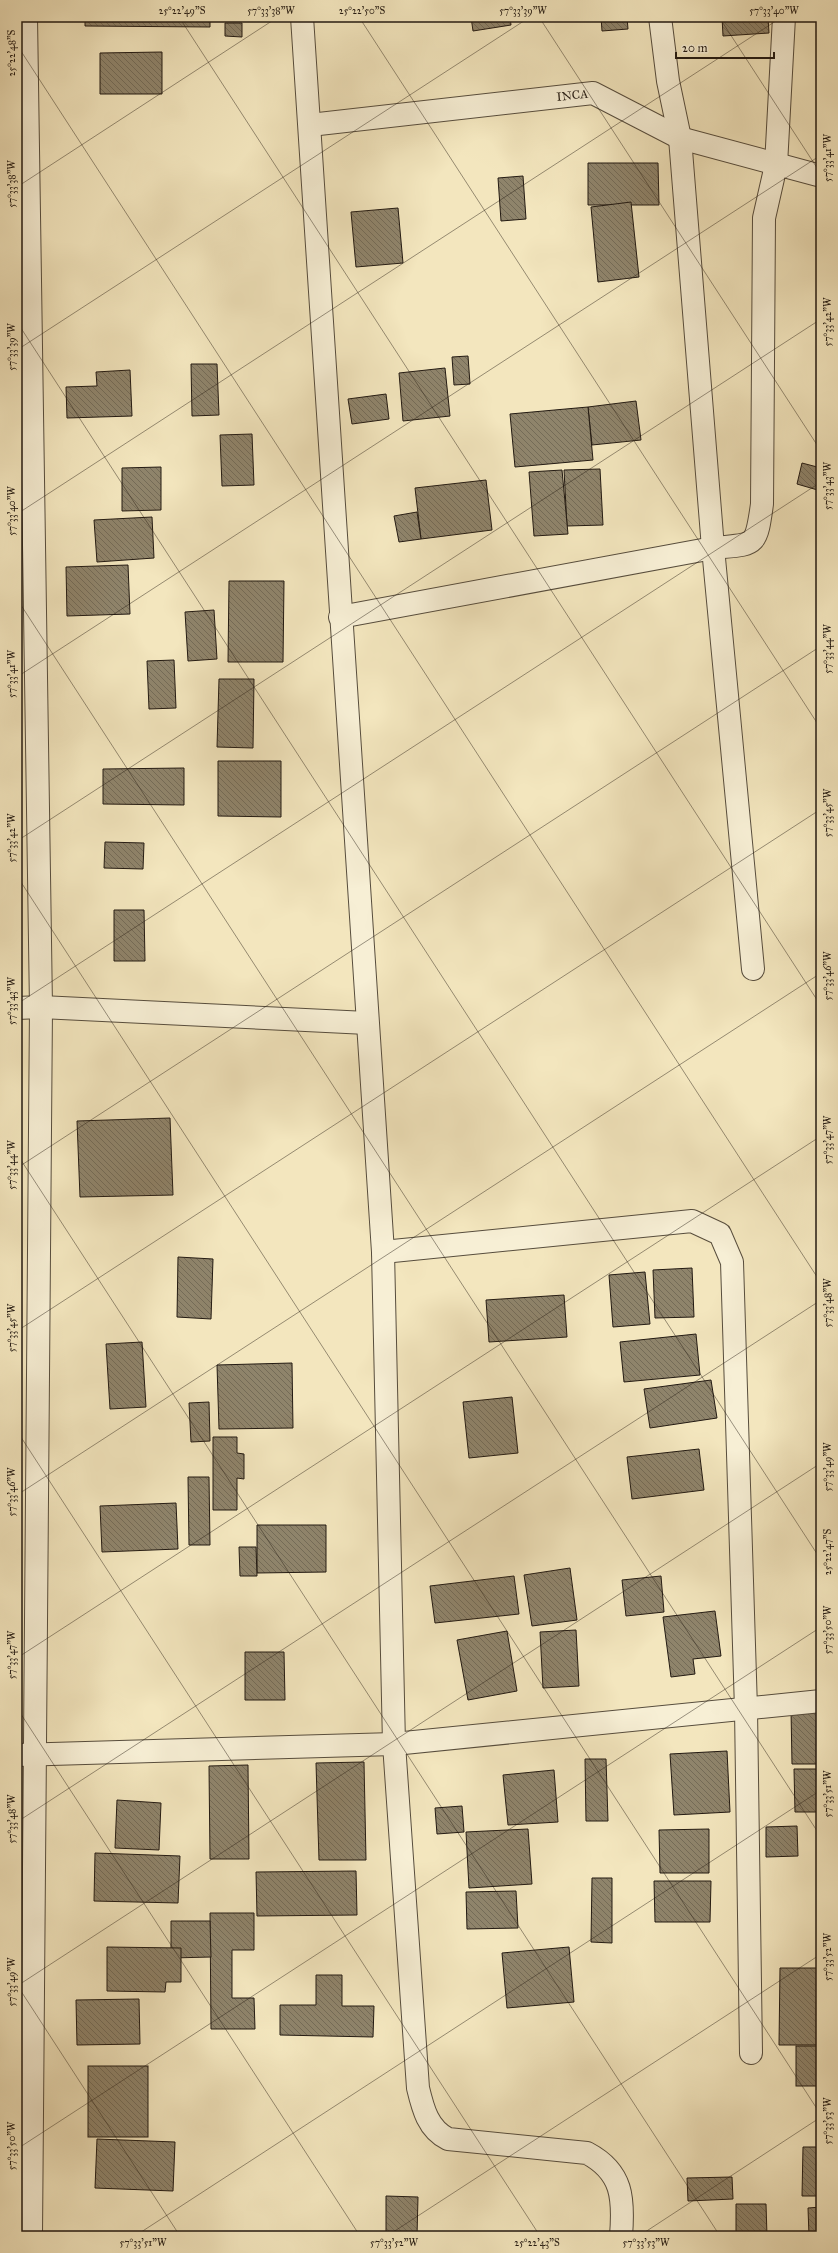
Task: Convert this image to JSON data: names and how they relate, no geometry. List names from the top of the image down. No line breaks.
{"streets":{"street":["INCA"]},"scale_bar":"20 m","coordinates":["25°22'49\"S","57°33'38\"W","25°22'50\"S","57°33'39\"W","57°33'40\"W","25°22'48\"S","57°33'41\"W","57°33'42\"W","57°33'43\"W","57°33'44\"W","57°33'45\"W","57°33'46\"W","57°33'47\"W","57°33'48\"W","57°33'49\"W","25°22'47\"S","57°33'50\"W","57°33'51\"W","57°33'52\"W","57°33'53\"W","25°22'43\"S"]}
